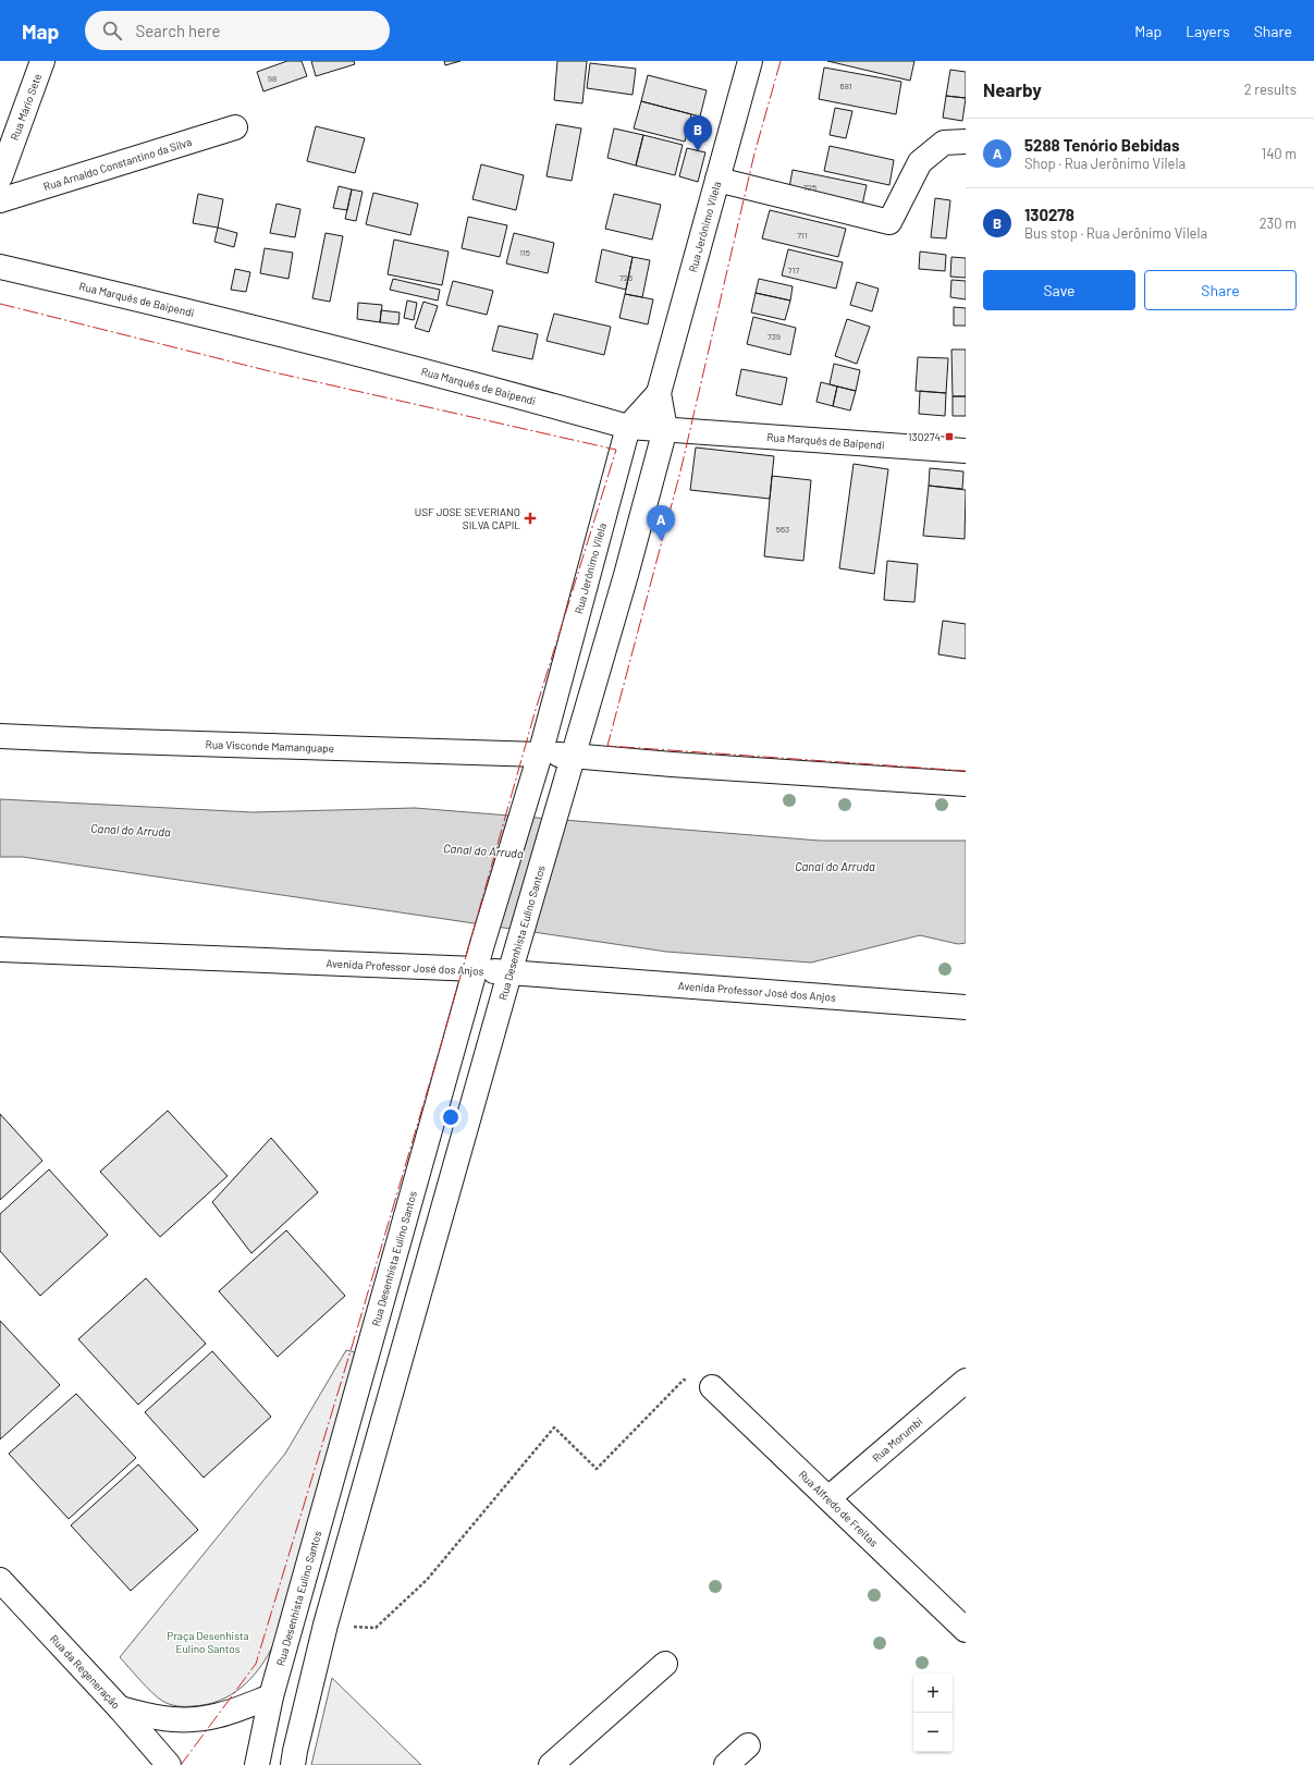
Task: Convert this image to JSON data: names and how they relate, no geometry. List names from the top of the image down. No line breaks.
{"streets":{"main road":["Rua Mário Sete","Rua Arnaldo Constantino da Silva","Rua Jerônimo Vilela","Rua Marquês de Baipendi","Rua Visconde Mamanguape","Rua Desenhista Eulino Santos","Avenida Professor José dos Anjos","Rua Morumbi","Rua Alfredo de Freitas","Rua da Regeneração"]},"crossings":[["Rua Jerônimo Vilela","Rua Marquês de Baipendi"],["Rua Jerônimo Vilela","Rua Visconde Mamanguape"],["Rua Jerônimo Vilela","Rua Desenhista Eulino Santos"],["Rua Visconde Mamanguape","Rua Desenhista Eulino Santos"],["Rua Desenhista Eulino Santos","Avenida Professor José dos Anjos"],["Rua Morumbi","Rua Alfredo de Freitas"]],"water":["Canal do Arruda"],"parks":["Praça Desenhista Eulino Santos"],"places":{"transit":["130274"],"health":["USF JOSE SEVERIANO SILVA CAPIL"]},"house_numbers":["98","681","725","711","115","717","726","739","563"],"page":{"header":"Map","search":"Search here","nav":["Map","Layers","Share"],"heading":["Nearby","2 results"],"pins":["B","A"],"list":[{"mark":"A","name":"5288 Tenório Bebidas","note":"Shop · Rua Jerônimo Vilela","value":"140 m"},{"mark":"B","name":"130278","note":"Bus stop · Rua Jerônimo Vilela","value":"230 m"}],"buttons":["Save","Share"],"map_buttons":["+","−"]}}
